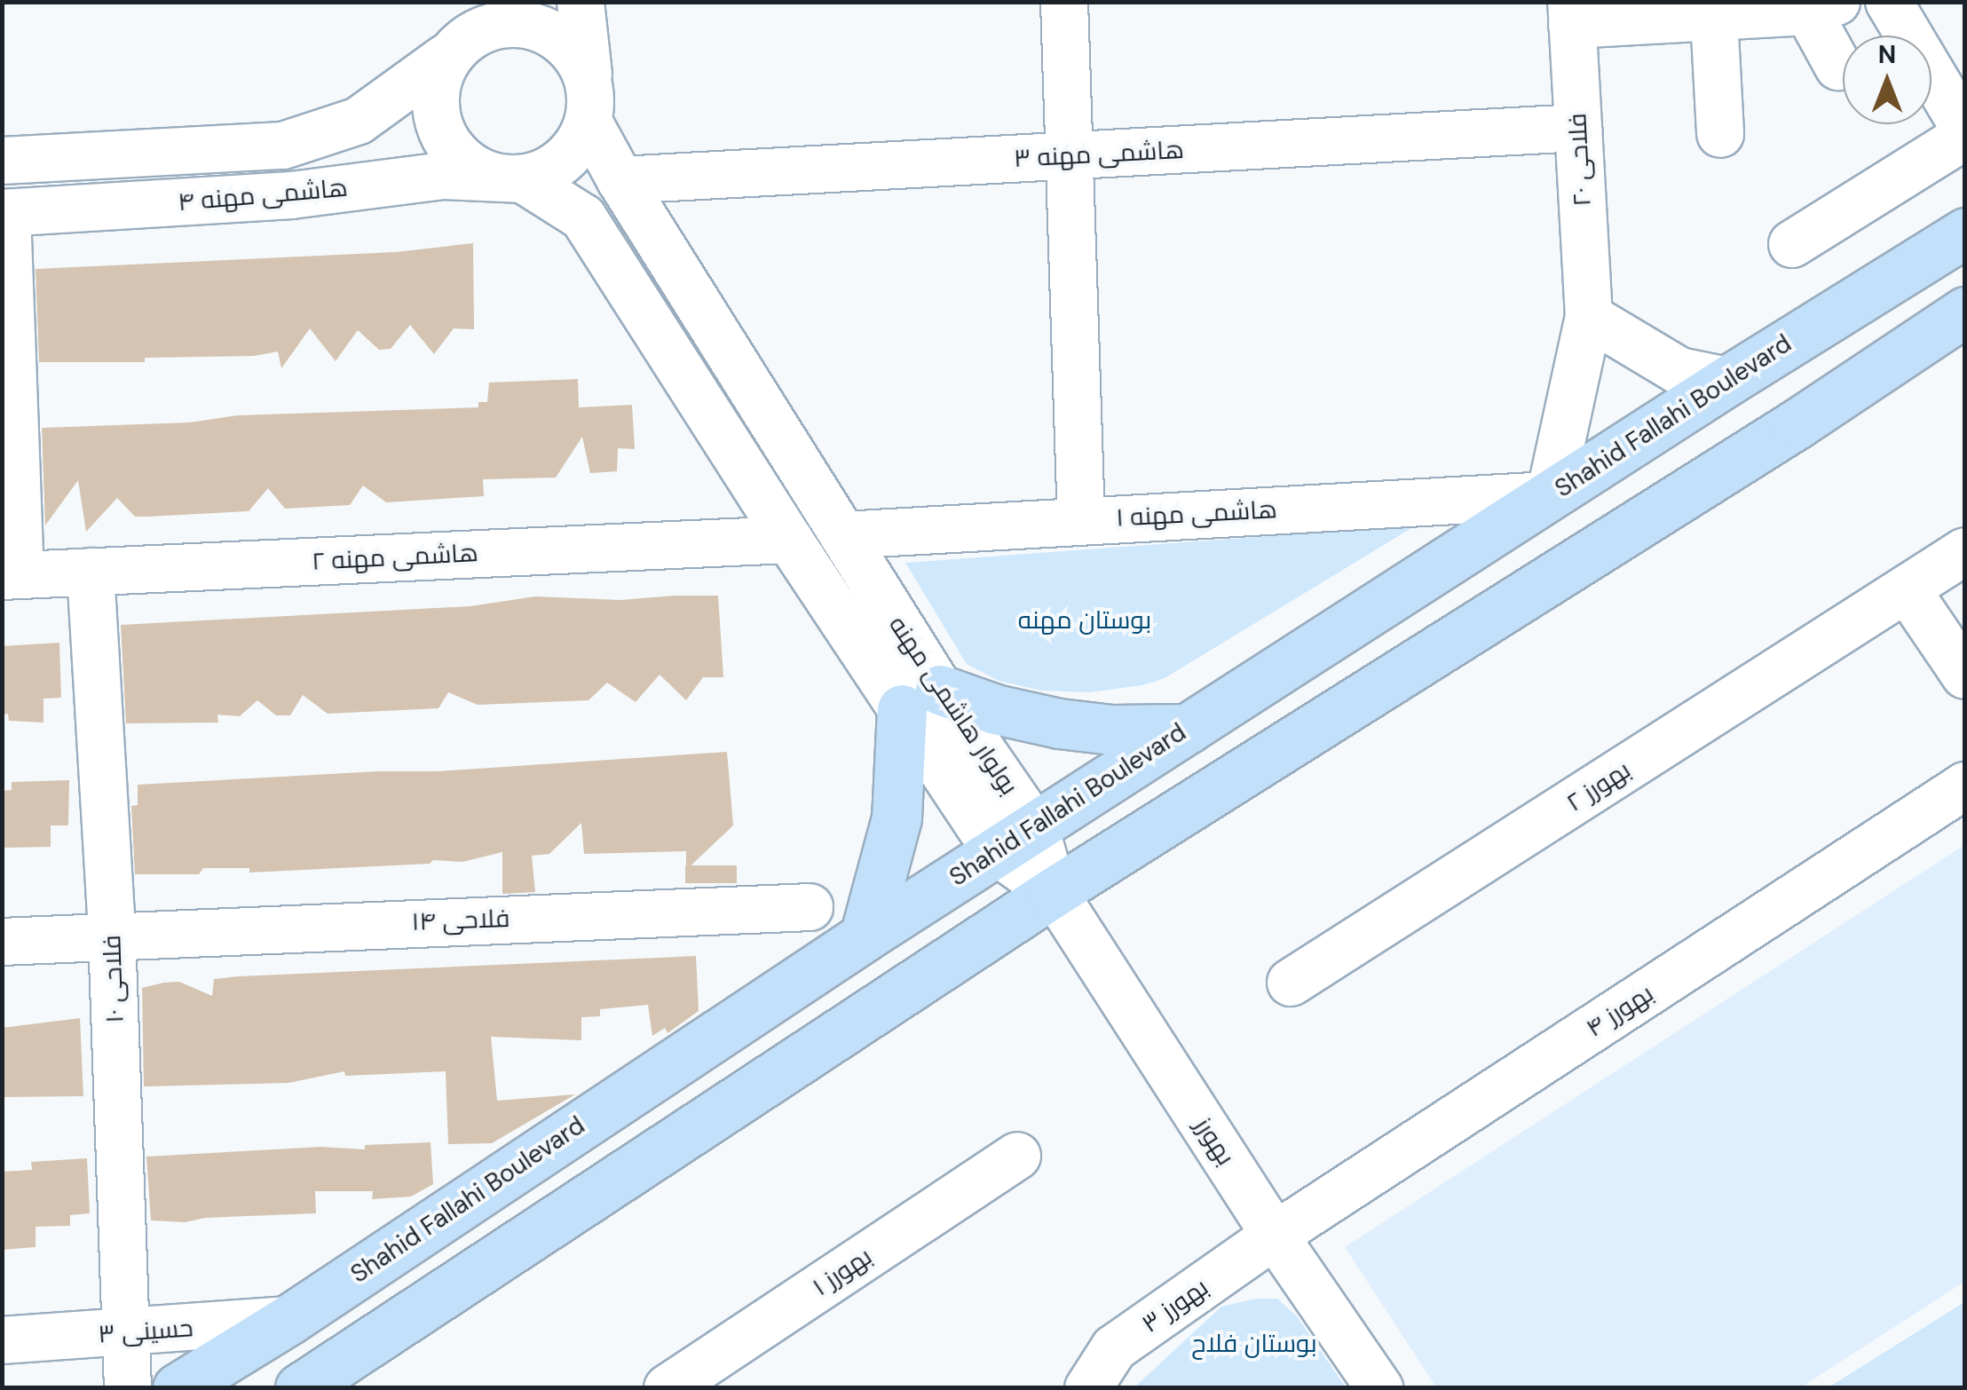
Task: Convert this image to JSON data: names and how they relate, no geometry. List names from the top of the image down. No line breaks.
{"streets":{"main road":["Shahid Fallahi Boulevard"],"street":["هاشمی مهنه ۳","فلاحی ۲۰","هاشمی مهنه ۴","هاشمی مهنه ۱","هاشمی مهنه ۲","بولوار هاشمی مهنه","بهورز ۲","فلاحی ۱۴","فلاحی ۱۰","بهورز ۴","بهورز","بهورز ۱","بهورز ۳","حسینی ۳"]},"crossings":[["هاشمی مهنه ۳","فلاحی ۲۰"],["هاشمی مهنه ۳","بولوار هاشمی مهنه"],["فلاحی ۲۰","Shahid Fallahi Boulevard"],["فلاحی ۲۰","هاشمی مهنه ۱"],["هاشمی مهنه ۴","بولوار هاشمی مهنه"],["Shahid Fallahi Boulevard","هاشمی مهنه ۱"],["Shahid Fallahi Boulevard","بولوار هاشمی مهنه"],["Shahid Fallahi Boulevard","حسینی ۳"],["هاشمی مهنه ۱","بولوار هاشمی مهنه"],["هاشمی مهنه ۲","بولوار هاشمی مهنه"],["هاشمی مهنه ۲","فلاحی ۱۰"],["بولوار هاشمی مهنه","بهورز"],["فلاحی ۱۴","فلاحی ۱۰"],["فلاحی ۱۰","حسینی ۳"],["بهورز ۴","بهورز"],["بهورز ۴","بهورز ۳"],["بهورز","بهورز ۳"]],"parks":["بوستان مهنه","بوستان فلاح"],"north":"top"}
